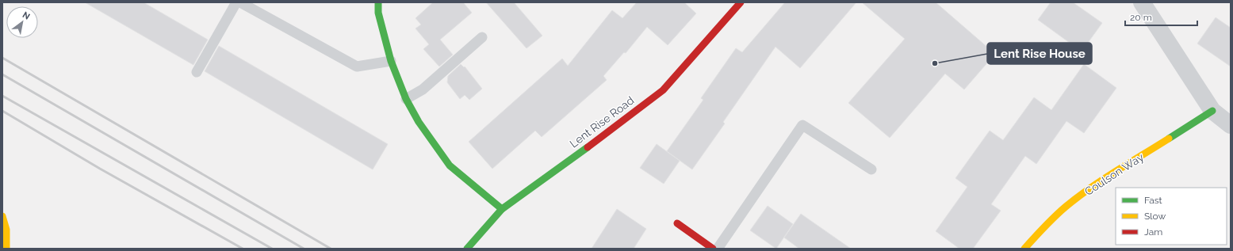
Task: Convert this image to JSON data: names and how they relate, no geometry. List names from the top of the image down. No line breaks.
{"streets":{"street":["Lent Rise Road","Coulson Way"]},"places":["Lent Rise House"],"legend":["Fast","Slow","Jam"],"scale_bar":"20 m","north":"top right"}
